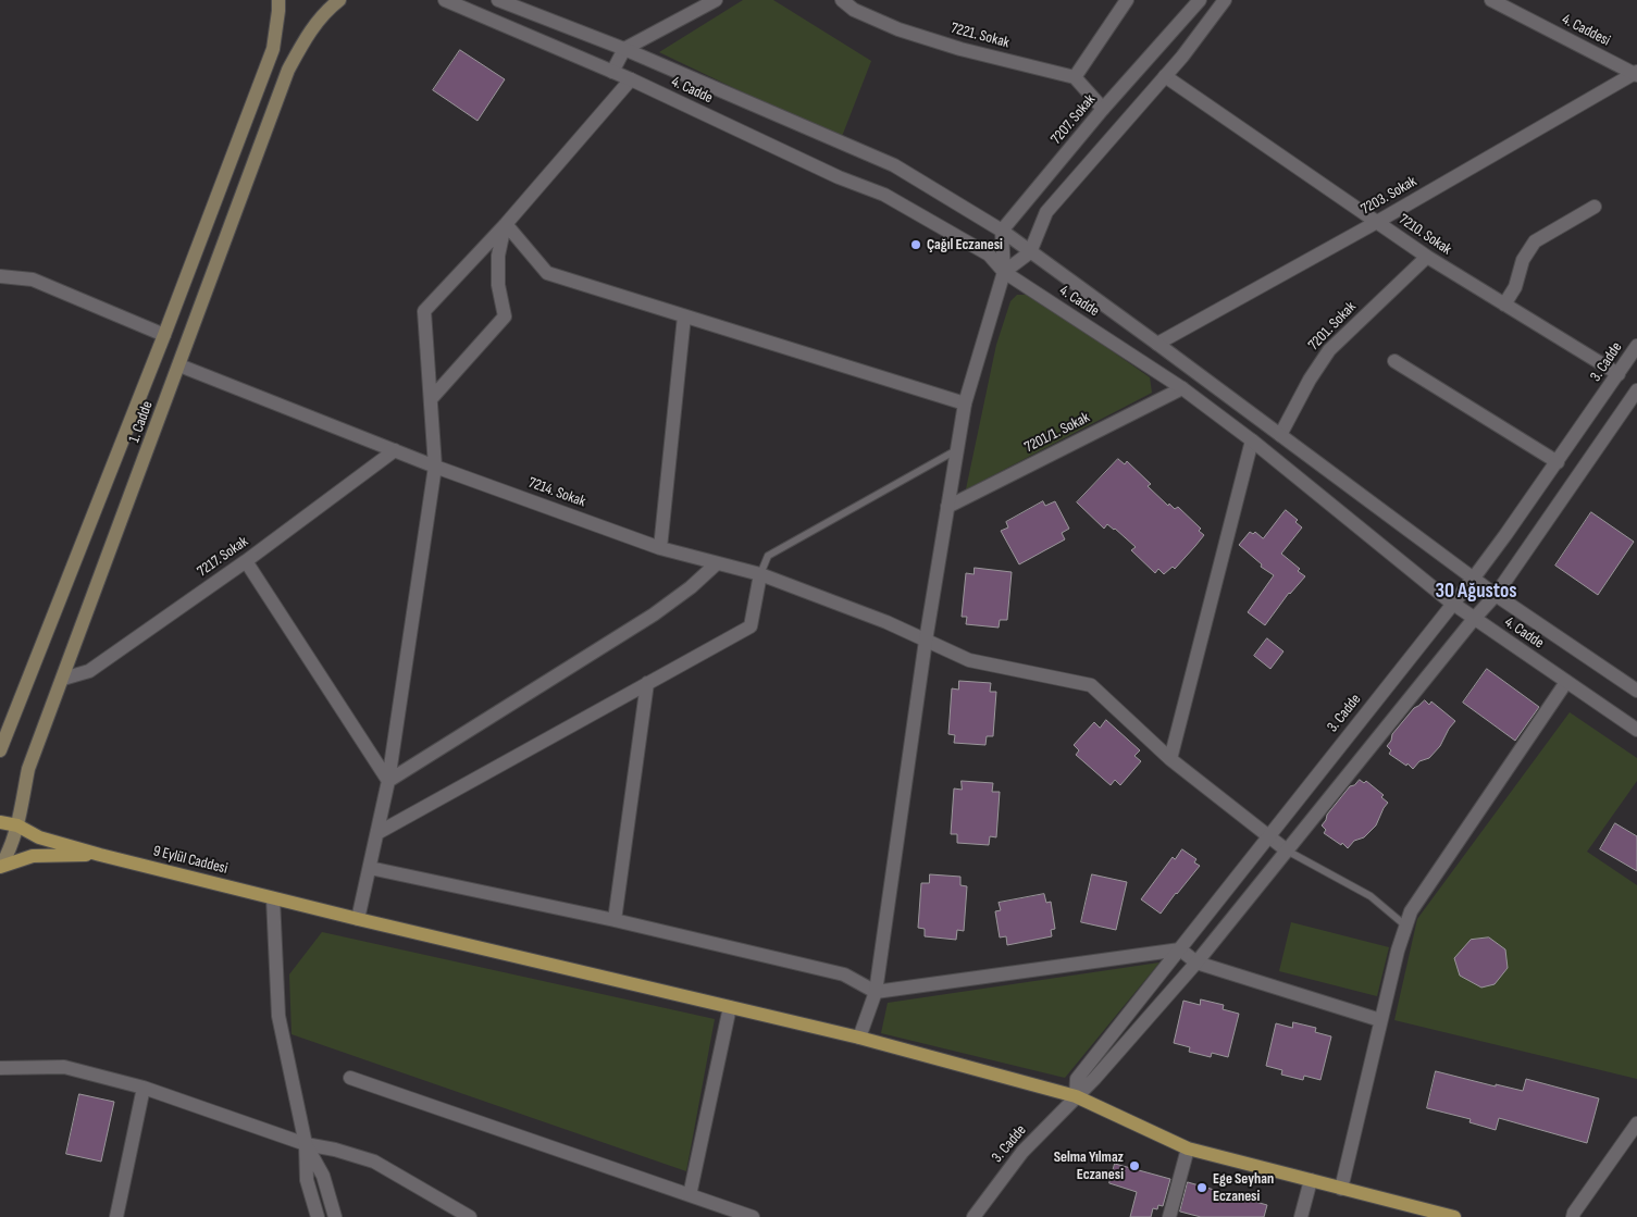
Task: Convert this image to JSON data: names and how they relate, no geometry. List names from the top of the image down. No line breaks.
{"streets":{"main road":["1. Cadde","9 Eylül Caddesi"],"street":["4. Caddesi","7221. Sokak","4. Cadde","7207. Sokak","7203. Sokak","7210. Sokak","7201. Sokak","3. Cadde","7201/1. Sokak","7214. Sokak","7217. Sokak"]},"crossings":[["4. Caddesi","7203. Sokak"],["4. Cadde","7207. Sokak"],["4. Cadde","7203. Sokak"],["4. Cadde","7201. Sokak"],["4. Cadde","3. Cadde"],["4. Cadde","7201/1. Sokak"],["7203. Sokak","7210. Sokak"],["7210. Sokak","7201. Sokak"],["7210. Sokak","3. Cadde"],["3. Cadde","7214. Sokak"],["3. Cadde","9 Eylül Caddesi"],["1. Cadde","7214. Sokak"],["1. Cadde","7217. Sokak"],["1. Cadde","9 Eylül Caddesi"],["7214. Sokak","7217. Sokak"]],"districts":["30 Ağustos"],"places":["Çağıl Eczanesi","Selma Yılmaz Eczanesi","Ege Seyhan Eczanesi"]}
